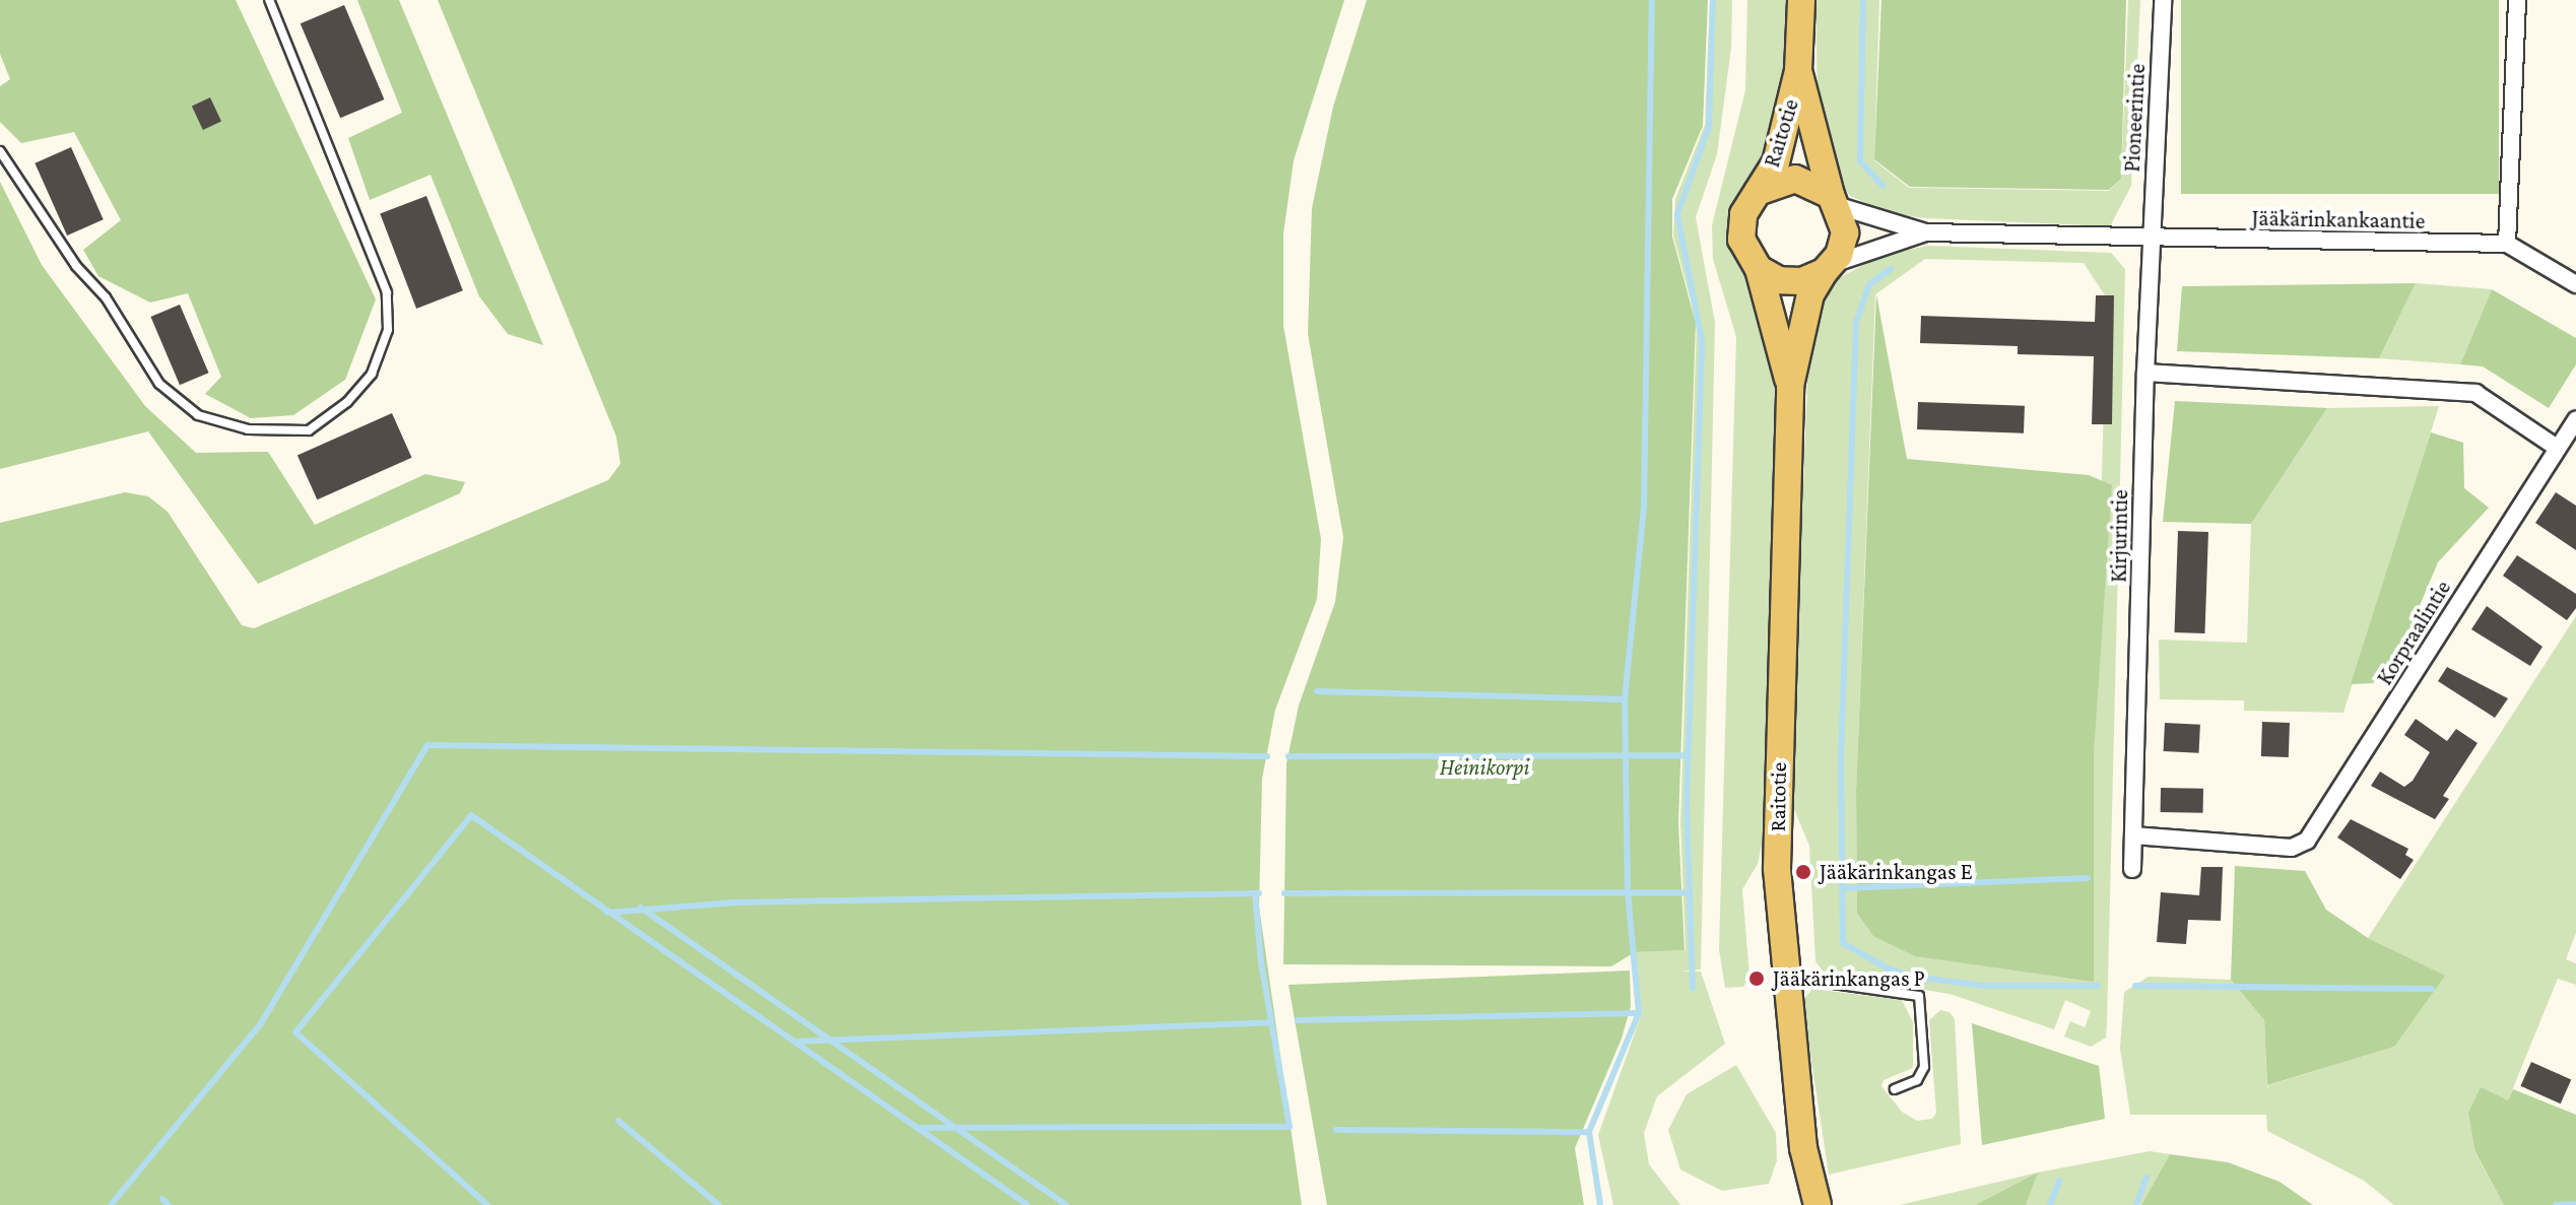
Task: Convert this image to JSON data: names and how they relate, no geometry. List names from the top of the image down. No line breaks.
{"streets":{"main road":["Raitotie"],"street":["Pioneerintie","Jääkärinkankaantie","Kirjurintie","Korpraalintie"]},"crossings":[["Pioneerintie","Jääkärinkankaantie"],["Pioneerintie","Kirjurintie"],["Raitotie","Jääkärinkankaantie"],["Jääkärinkankaantie","Kirjurintie"],["Kirjurintie","Korpraalintie"]],"parks":["Heinikorpi"],"places":["Jääkärinkangas E","Jääkärinkangas P"]}
